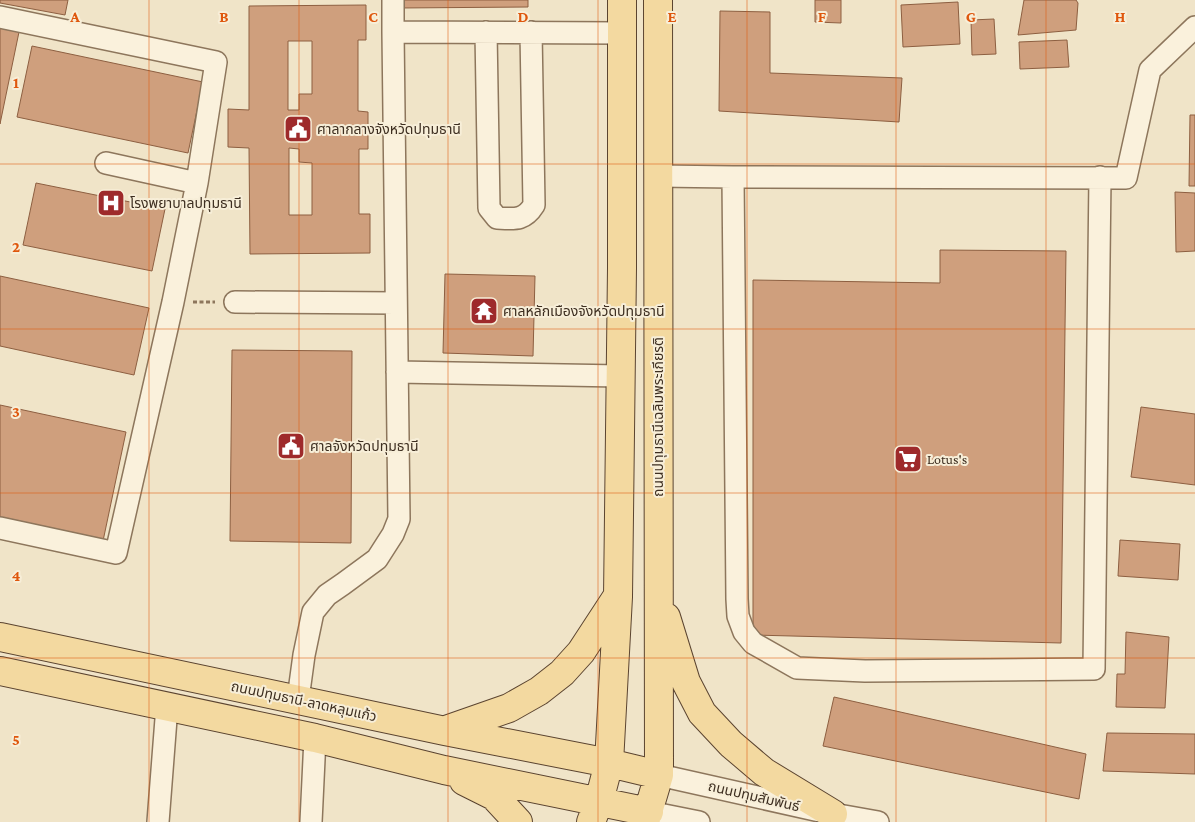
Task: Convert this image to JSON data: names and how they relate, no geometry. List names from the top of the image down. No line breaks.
{"streets":{"main road":["ถนนปทุมธานีเฉลิมพระเกียรติ","ถนนปทุมธานี-ลาดหลุมแก้ว"],"street":["ถนนปทุมสัมพันธ์"]},"crossings":[["ถนนปทุมธานีเฉลิมพระเกียรติ","ถนนปทุมธานี-ลาดหลุมแก้ว"],["ถนนปทุมธานีเฉลิมพระเกียรติ","ถนนปทุมสัมพันธ์"],["ถนนปทุมธานี-ลาดหลุมแก้ว","ถนนปทุมสัมพันธ์"]],"places":{"public building":["ศาลากลางจังหวัดปทุมธานี","ศาลจังหวัดปทุมธานี"],"hospital":["โรงพยาบาลปทุมธานี"],"temple":["ศาลหลักเมืองจังหวัดปทุมธานี"],"supermarket":["Lotus's"]},"grid":{"columns":["A","B","C","D","E","F","G","H"],"rows":["1","2","3","4","5"]}}
